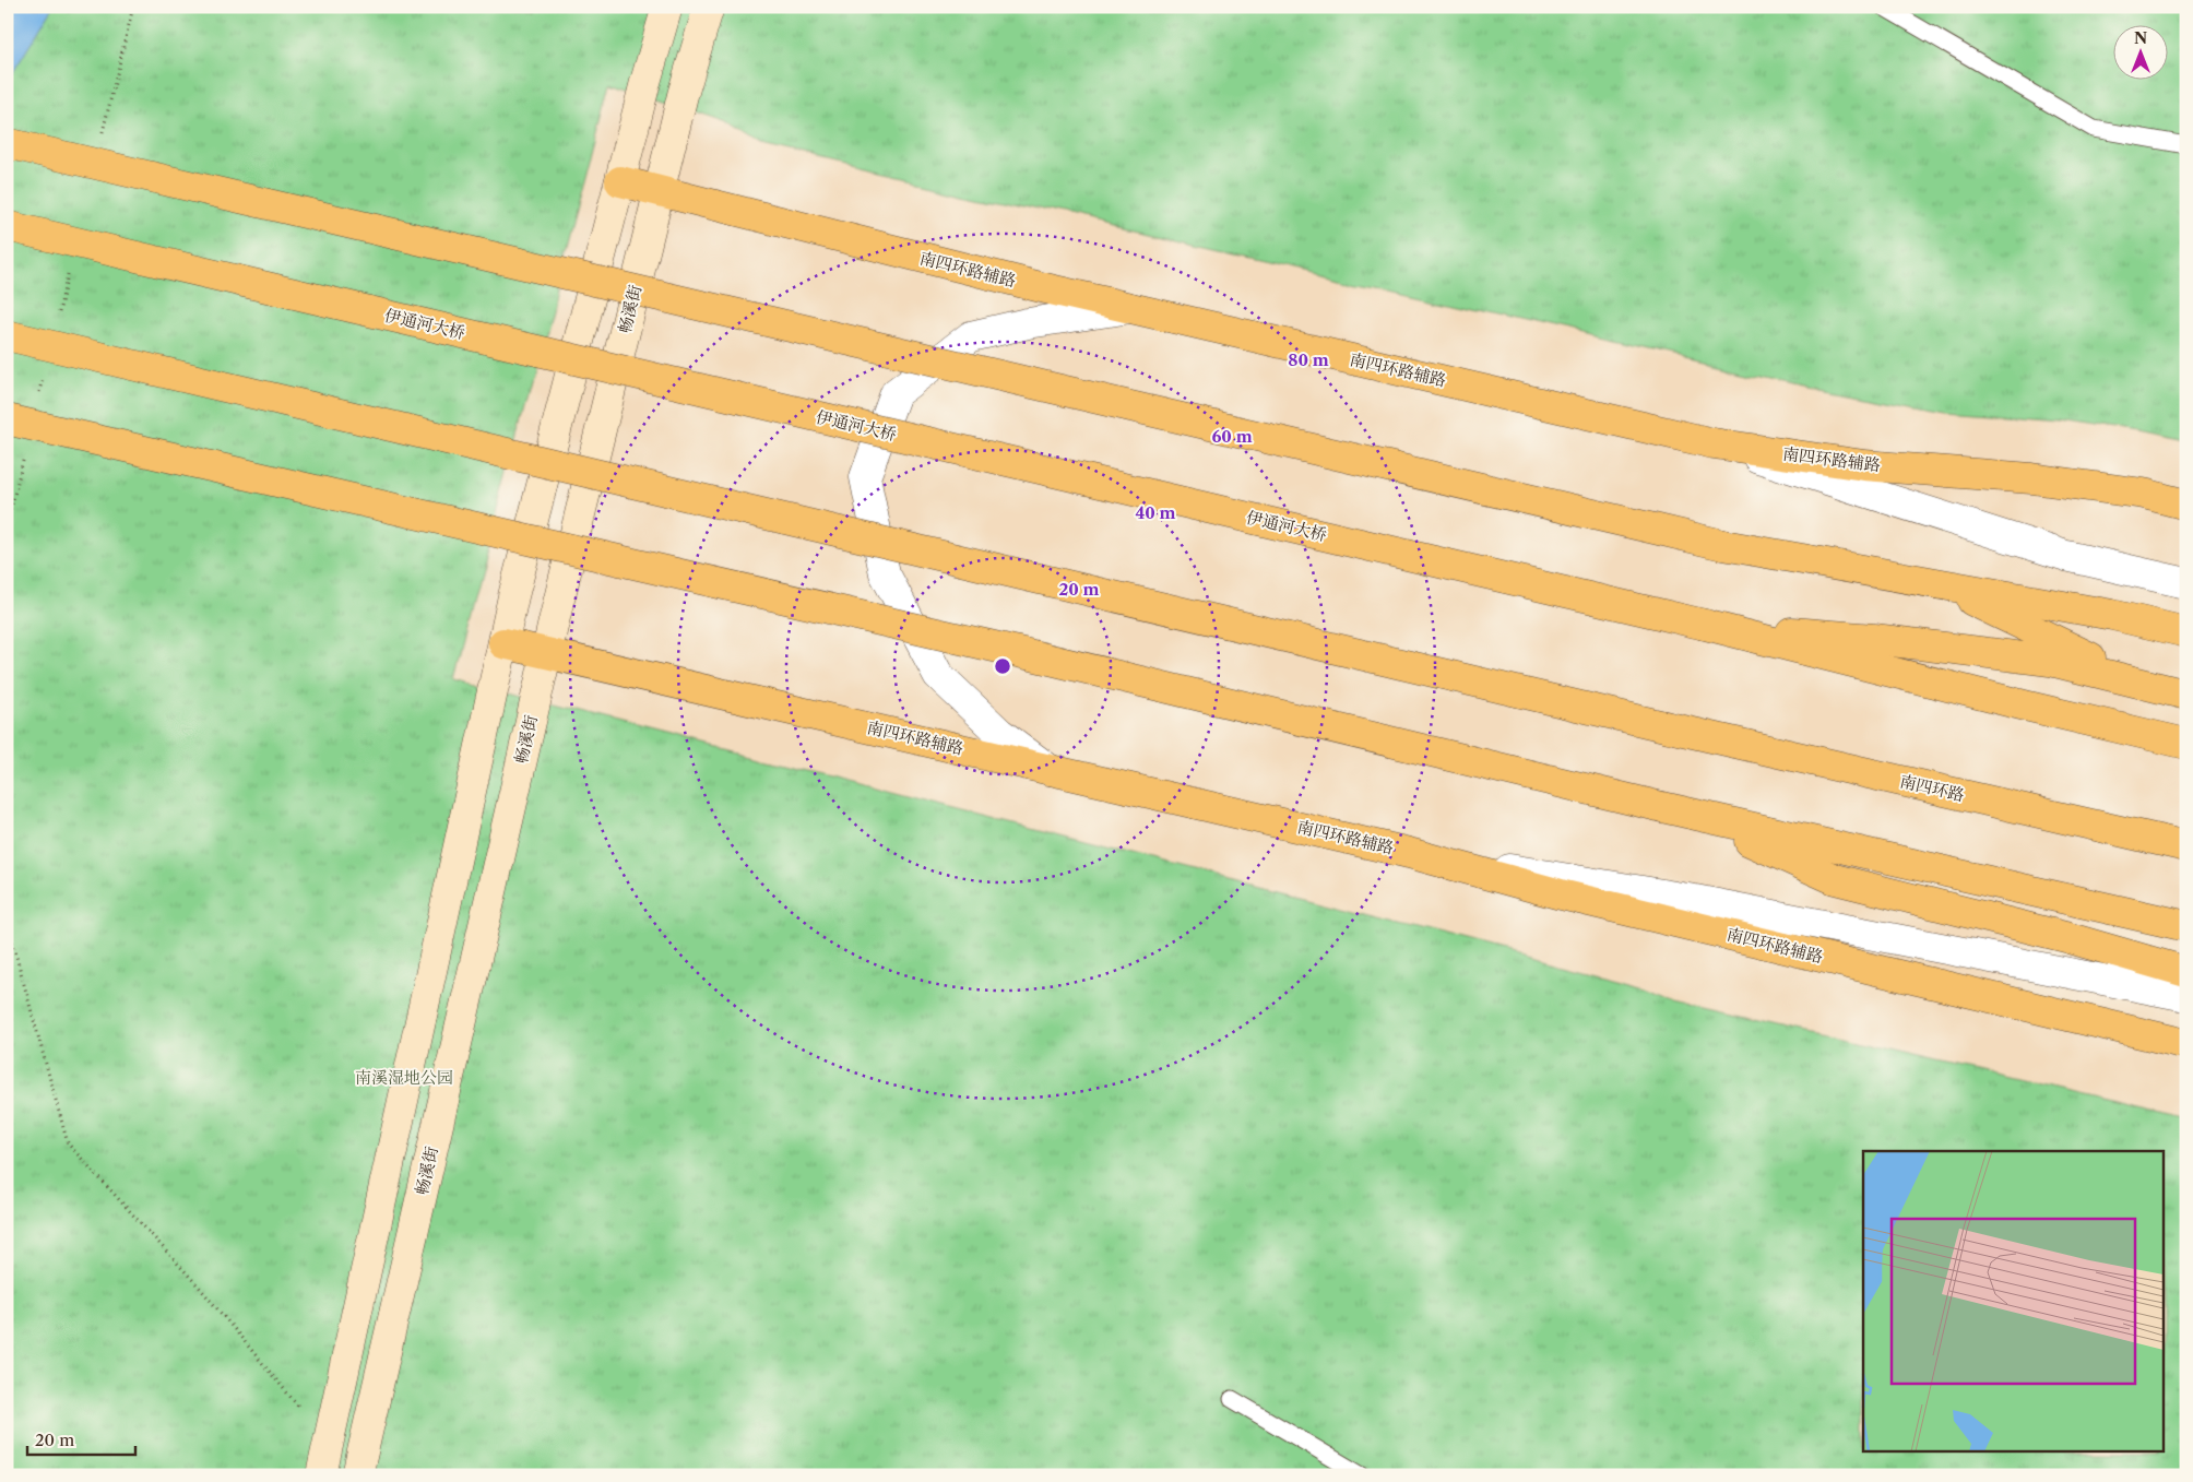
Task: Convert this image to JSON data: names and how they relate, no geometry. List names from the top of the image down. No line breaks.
{"streets":{"main road":["南四环路辅路","畅溪街","伊通河大桥","南四环路"]},"crossings":[["南四环路辅路","畅溪街"]],"parks":["南溪湿地公园"],"scale_bar":"20 m","north":"top","rings":["80 m","60 m","40 m","20 m"]}
